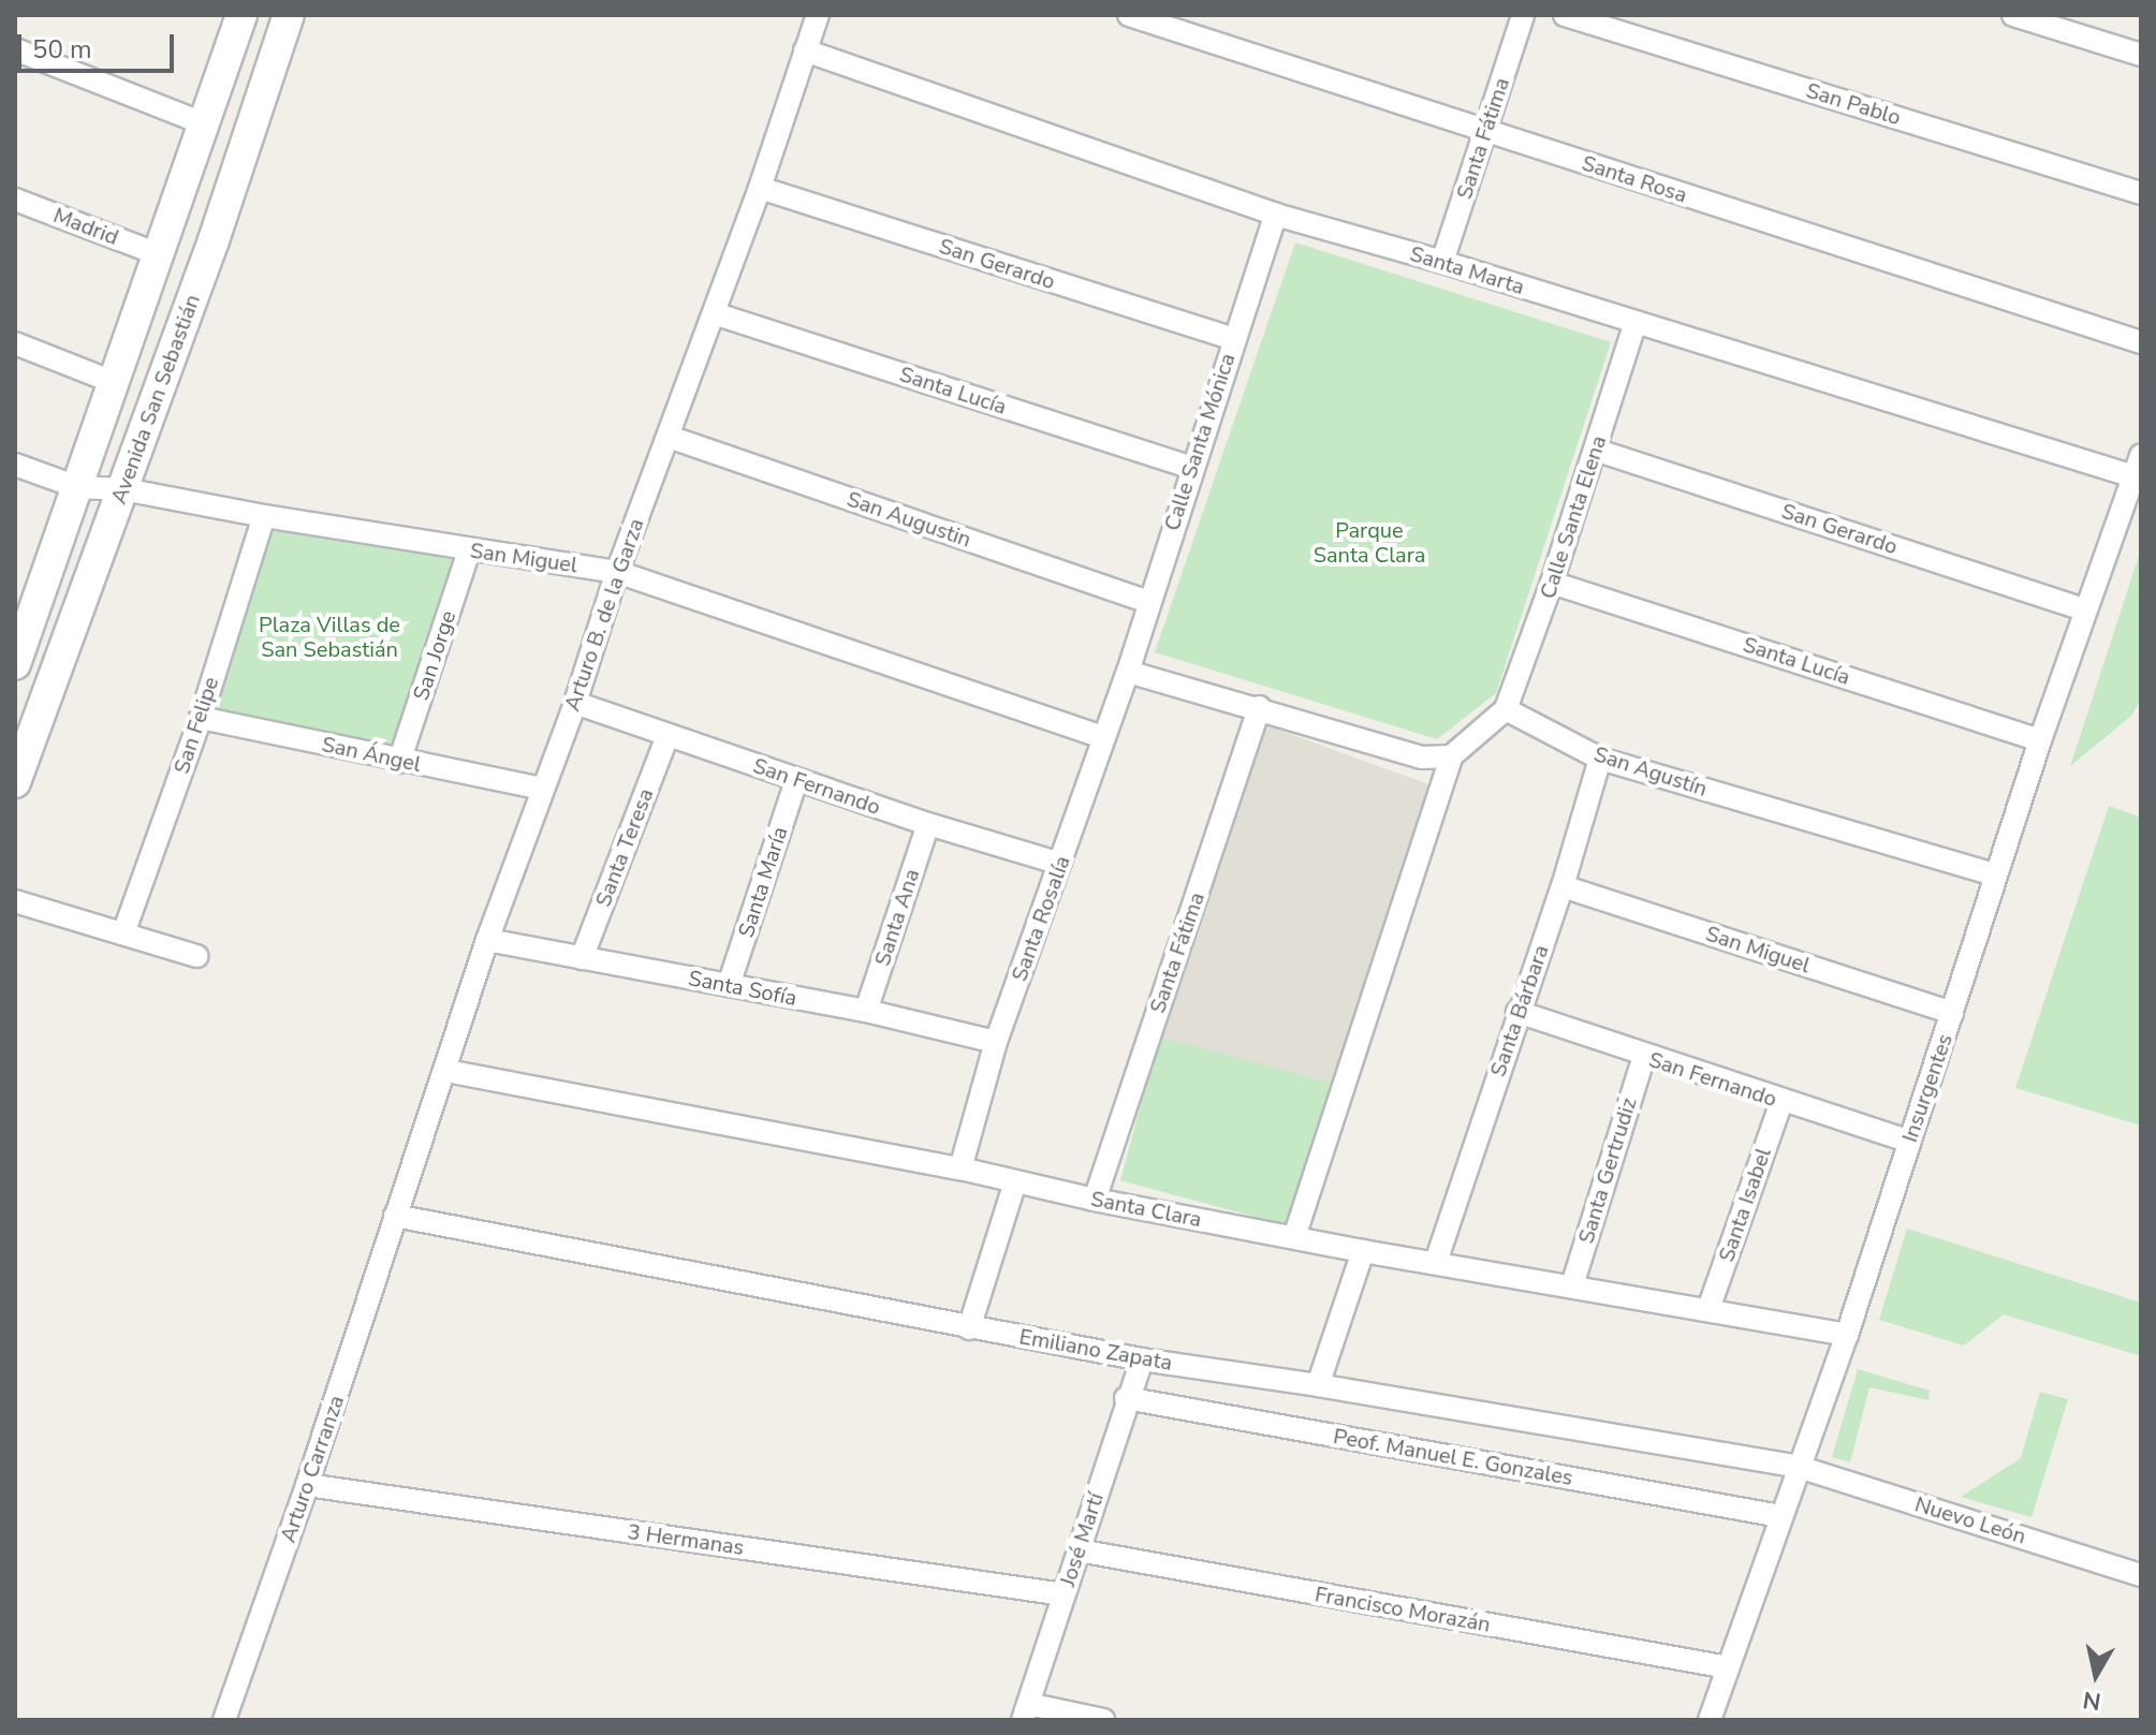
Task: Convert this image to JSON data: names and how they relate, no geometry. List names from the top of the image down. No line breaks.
{"streets":{"main road":["Avenida San Sebastián"],"street":["San Pablo","Santa Fátima","Santa Rosa","Madrid","San Gerardo","Santa Marta","Santa Lucía","Calle Santa Mónica","Calle Santa Elena","San Augustin","San Miguel","Arturo B. de la Garza","San Jorge","San Felipe","San Ángel","San Agustín","San Fernando","Santa Teresa","Santa María","Santa Ana","Santa Rosalía","Santa Sofía","Santa Bárbara","Insurgentes","Santa Gertrudiz","Santa Isabel","Santa Clara","Emiliano Zapata","Peof. Manuel E. Gonzales","Arturo Carranza","Nuevo León","3 Hermanas","José Martí","Francisco Morazán"]},"crossings":[["Santa Fátima","Santa Rosa"],["Santa Fátima","Santa Marta"],["Santa Fátima","Santa Clara"],["Madrid","Avenida San Sebastián"],["San Gerardo","Calle Santa Mónica"],["San Gerardo","Calle Santa Elena"],["San Gerardo","Arturo B. de la Garza"],["San Gerardo","Insurgentes"],["Santa Marta","Calle Santa Mónica"],["Santa Marta","Calle Santa Elena"],["Santa Marta","Arturo B. de la Garza"],["Santa Marta","Insurgentes"],["Santa Lucía","Calle Santa Mónica"],["Santa Lucía","Calle Santa Elena"],["Santa Lucía","Arturo B. de la Garza"],["Santa Lucía","Insurgentes"],["Avenida San Sebastián","San Miguel"],["Calle Santa Mónica","San Augustin"],["Calle Santa Mónica","Santa Rosalía"],["Calle Santa Elena","San Agustín"],["San Augustin","Arturo B. de la Garza"],["San Miguel","Arturo B. de la Garza"],["San Miguel","San Jorge"],["San Miguel","San Felipe"],["San Miguel","Santa Rosalía"],["San Miguel","Santa Bárbara"],["San Miguel","Insurgentes"],["Arturo B. de la Garza","San Ángel"],["Arturo B. de la Garza","San Fernando"],["Arturo B. de la Garza","Santa Sofía"],["Arturo B. de la Garza","Santa Clara"],["Arturo B. de la Garza","Emiliano Zapata"],["Arturo B. de la Garza","Arturo Carranza"],["San Jorge","San Ángel"],["San Felipe","San Ángel"],["San Agustín","Santa Bárbara"],["San Agustín","Insurgentes"],["San Fernando","Santa Teresa"],["San Fernando","Santa María"],["San Fernando","Santa Ana"],["San Fernando","Santa Rosalía"],["San Fernando","Santa Bárbara"],["San Fernando","Insurgentes"],["San Fernando","Santa Gertrudiz"],["San Fernando","Santa Isabel"],["Santa Teresa","Santa Sofía"],["Santa María","Santa Sofía"],["Santa Ana","Santa Sofía"],["Santa Rosalía","Santa Sofía"],["Santa Rosalía","Santa Clara"],["Santa Bárbara","Santa Clara"],["Insurgentes","Santa Clara"],["Insurgentes","Emiliano Zapata"],["Insurgentes","Peof. Manuel E. Gonzales"],["Insurgentes","Nuevo León"],["Insurgentes","Francisco Morazán"],["Santa Gertrudiz","Santa Clara"],["Santa Isabel","Santa Clara"],["Emiliano Zapata","Arturo Carranza"],["Emiliano Zapata","Nuevo León"],["Emiliano Zapata","José Martí"],["Peof. Manuel E. Gonzales","José Martí"],["Arturo Carranza","3 Hermanas"],["3 Hermanas","José Martí"],["José Martí","Francisco Morazán"]],"parks":["Parque Santa Clara","Plaza Villas de San Sebastián"],"scale_bar":"50 m","north":"bottom"}
